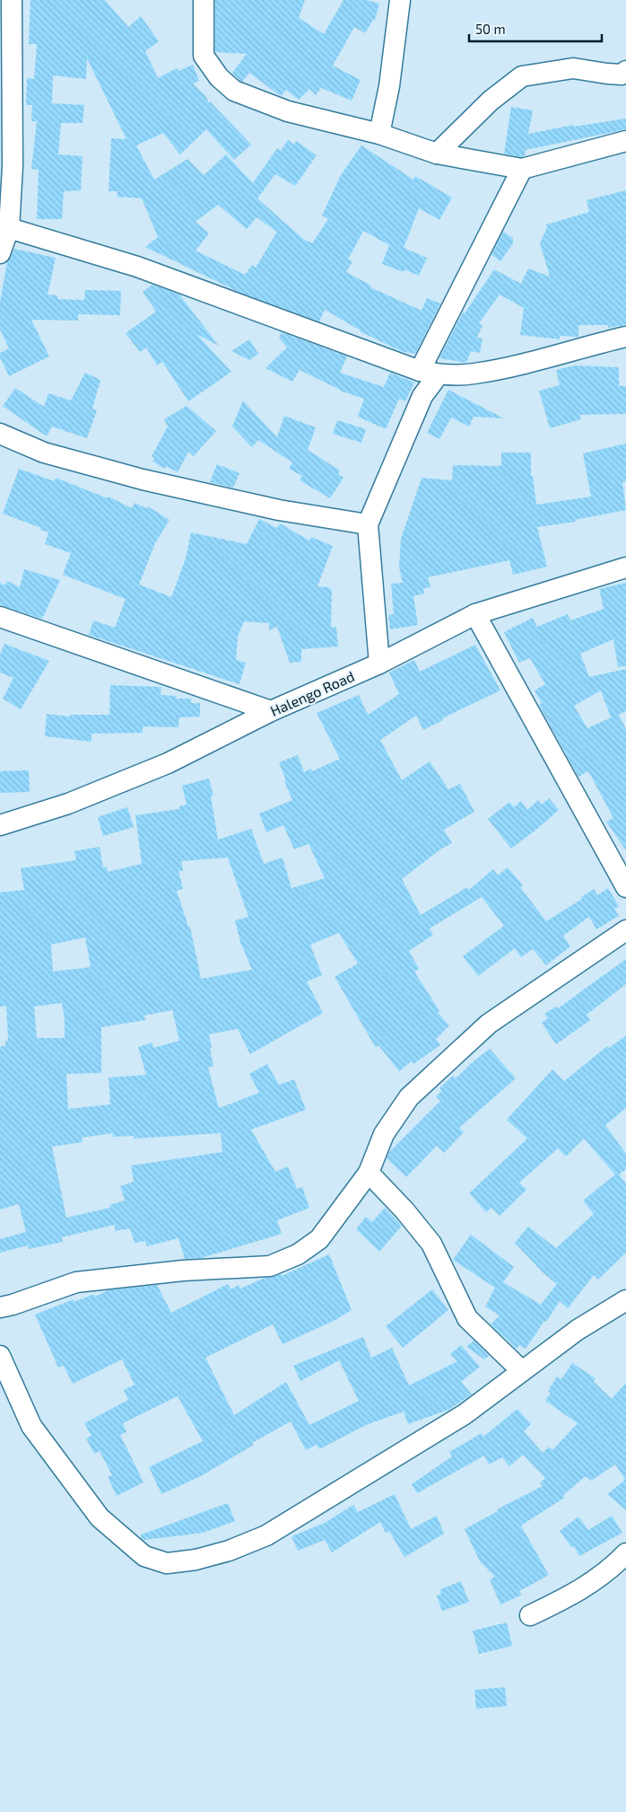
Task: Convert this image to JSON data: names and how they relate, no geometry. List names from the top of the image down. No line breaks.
{"streets":{"street":["Halengo Road"]},"scale_bar":"50 m"}
